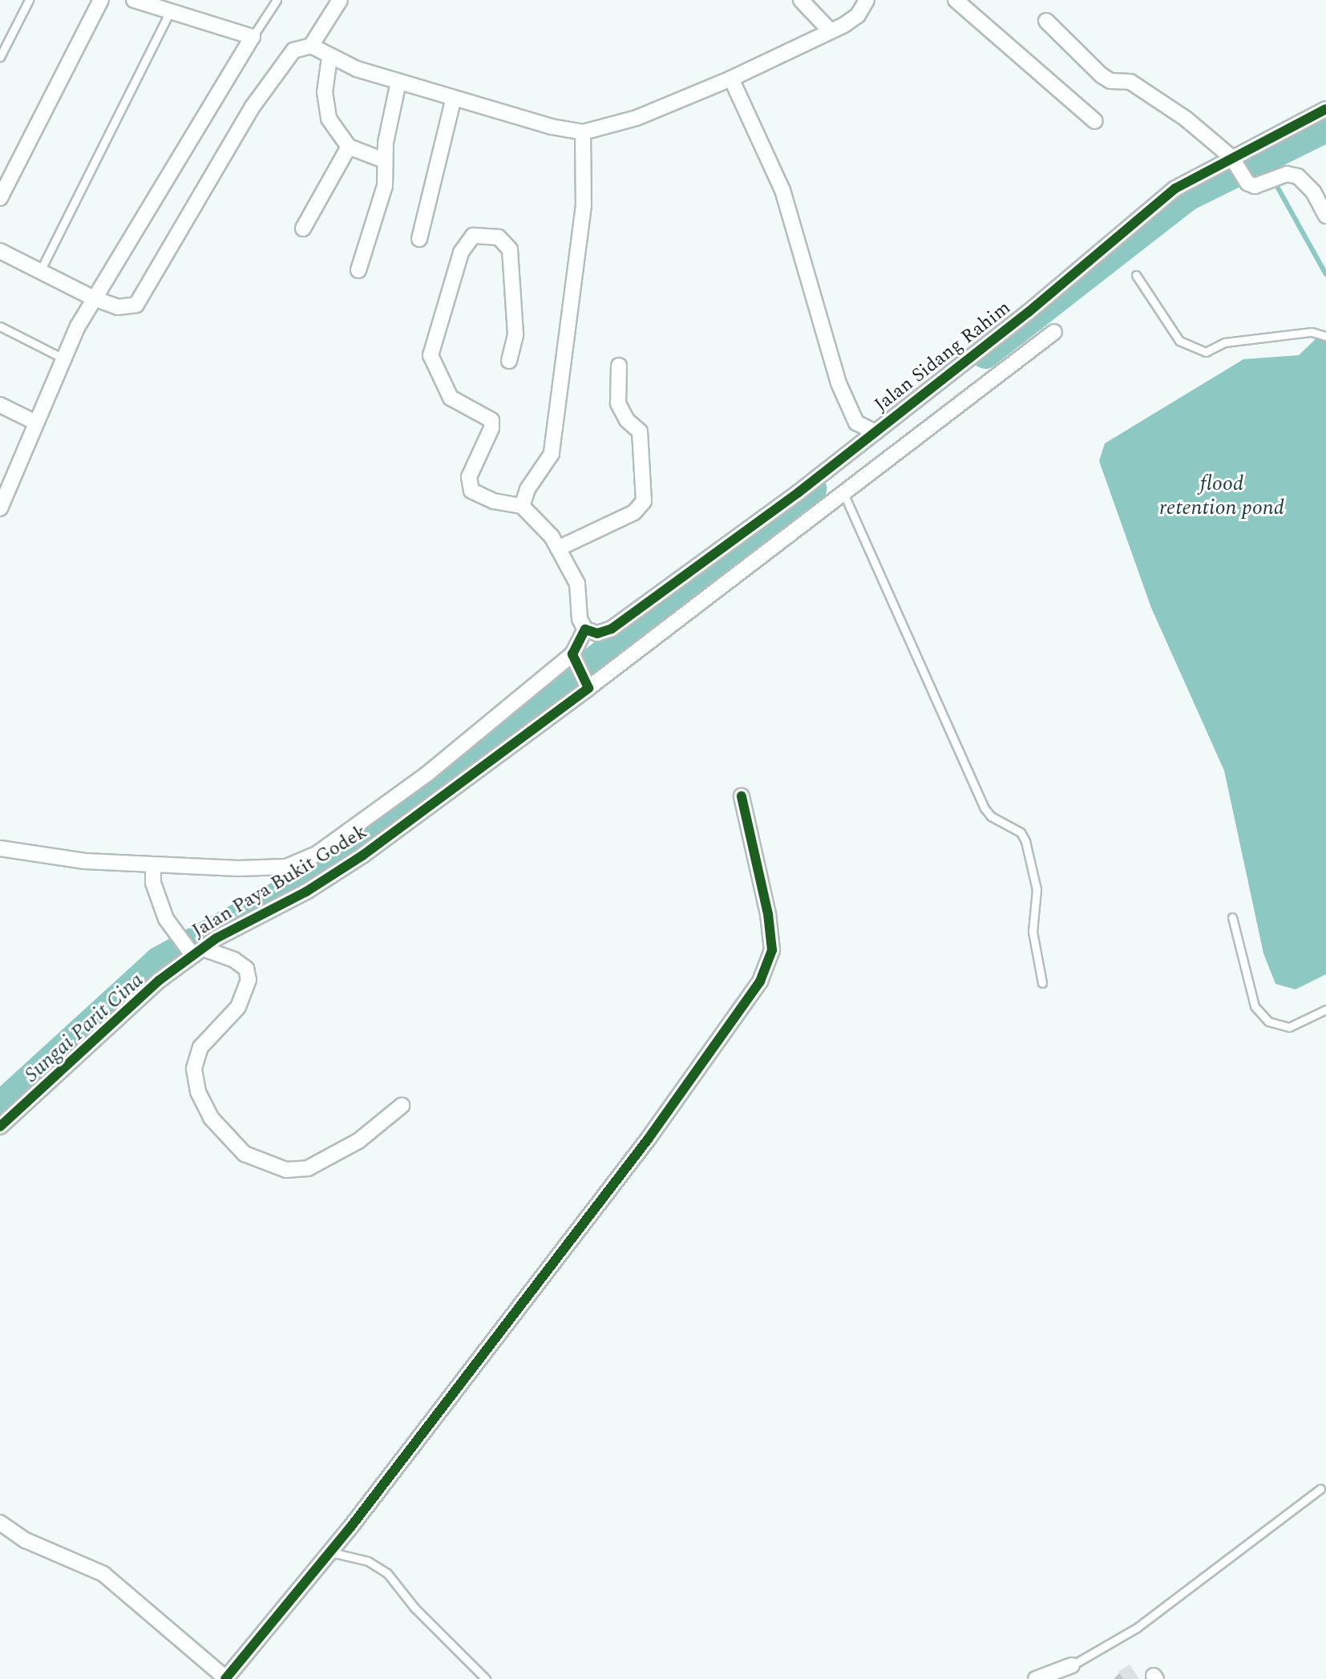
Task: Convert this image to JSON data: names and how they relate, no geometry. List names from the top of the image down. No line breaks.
{"streets":{"street":["Jalan Sidang Rahim","Jalan Paya Bukit Godek"]},"water":["flood retention pond","Sungai Parit Cina"]}
